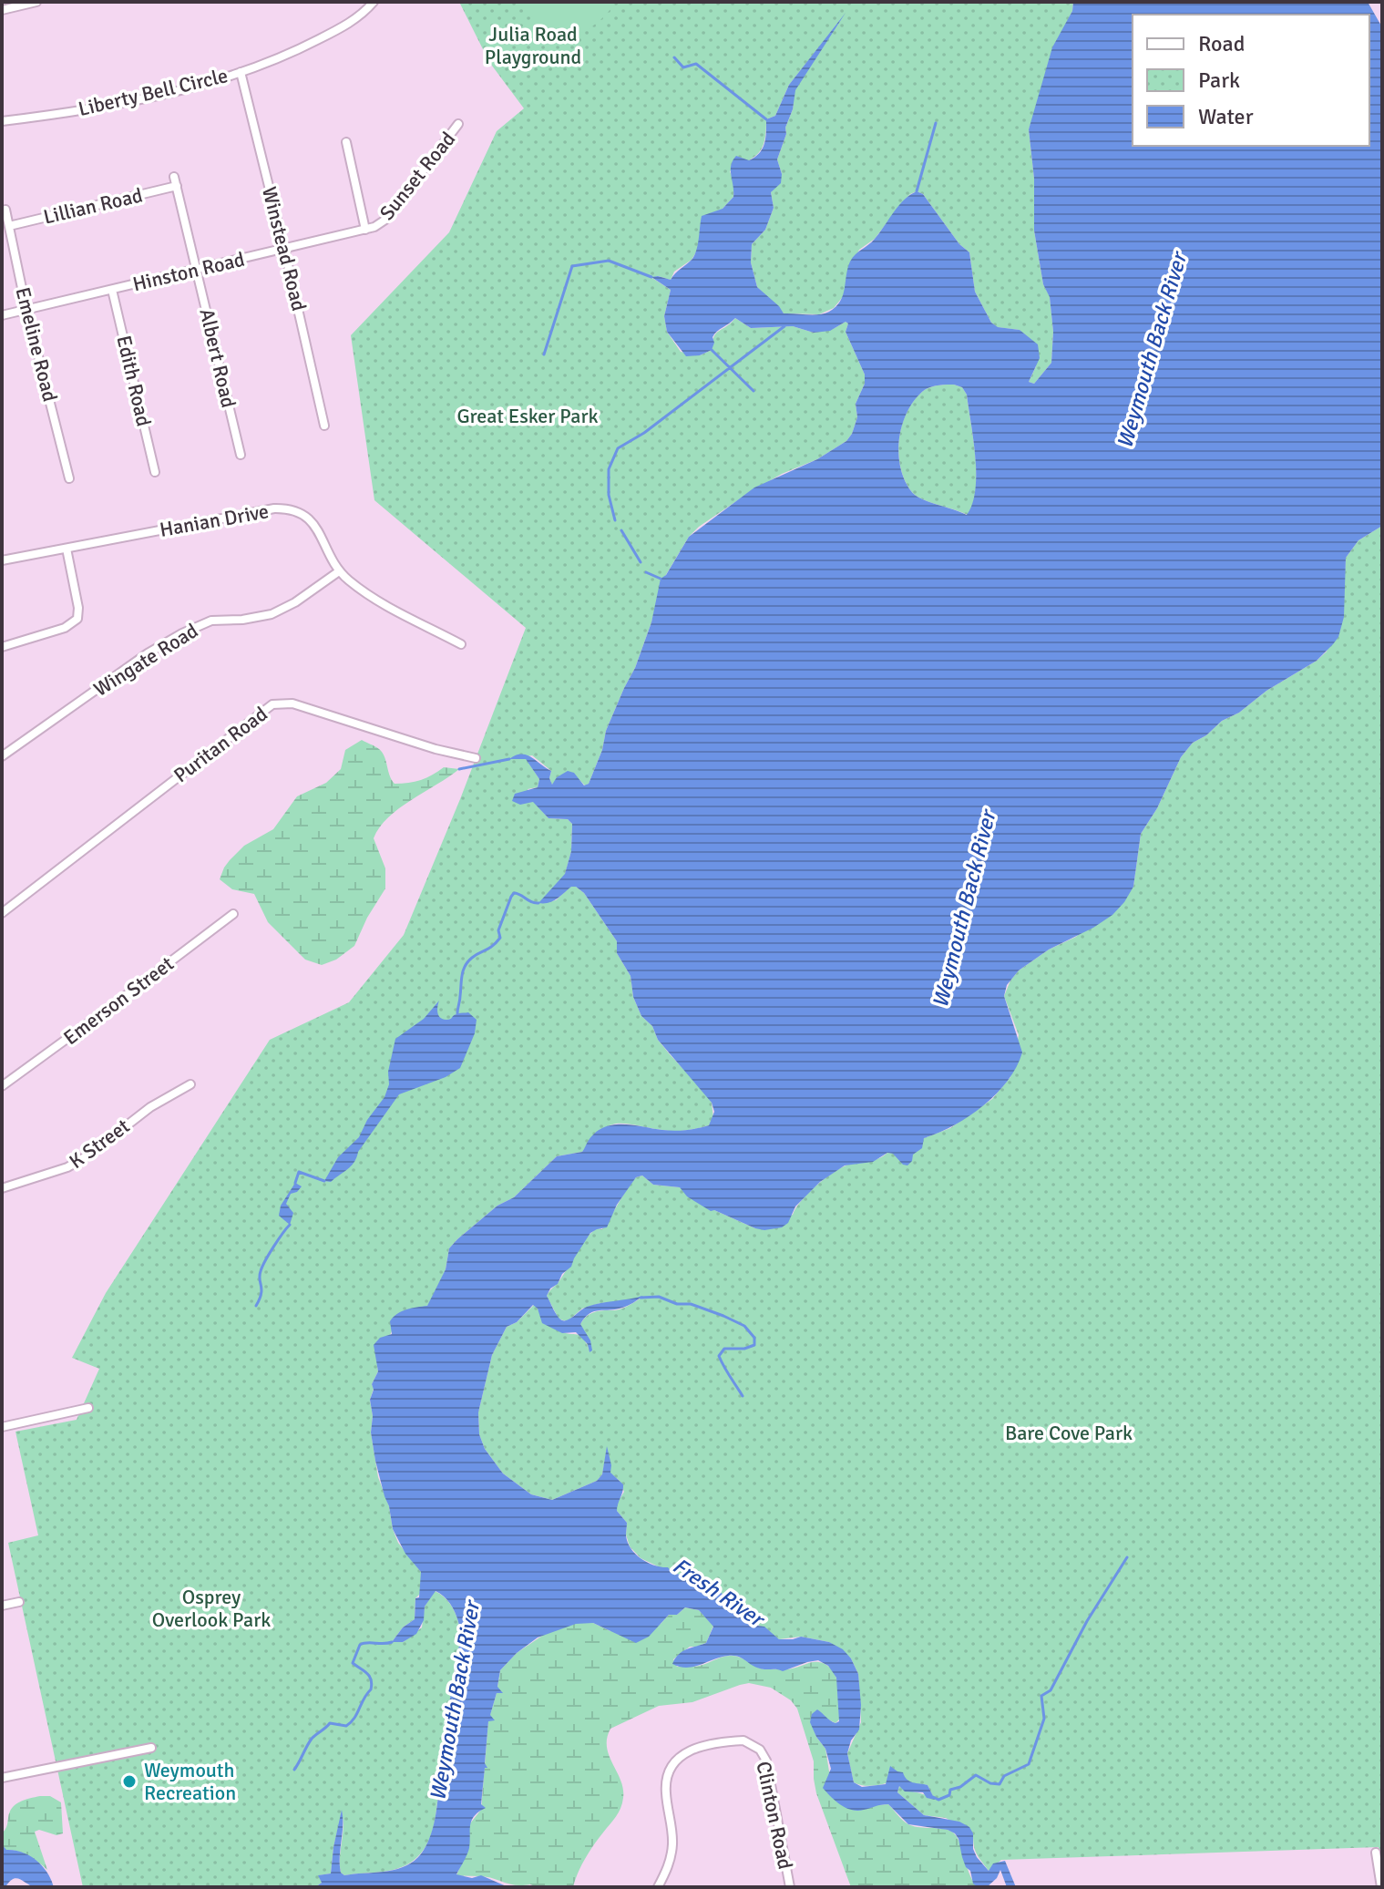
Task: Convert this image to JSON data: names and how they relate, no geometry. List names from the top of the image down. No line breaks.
{"streets":{"street":["Liberty Bell Circle","Sunset Road","Lillian Road","Winstead Road","Hinston Road","Emeline Road","Albert Road","Edith Road","Hanian Drive","Wingate Road","Puritan Road","Emerson Street","K Street","Clinton Road"]},"crossings":[["Liberty Bell Circle","Winstead Road"],["Sunset Road","Hinston Road"],["Lillian Road","Emeline Road"],["Lillian Road","Albert Road"],["Winstead Road","Hinston Road"],["Hinston Road","Emeline Road"],["Hinston Road","Albert Road"],["Hinston Road","Edith Road"],["Hanian Drive","Wingate Road"]],"water":["Weymouth Back River","Fresh River"],"parks":["Julia Road Playground","Great Esker Park","Bare Cove Park","Osprey Overlook Park"],"places":["Weymouth Recreation"],"legend":["Road","Park","Water"]}
